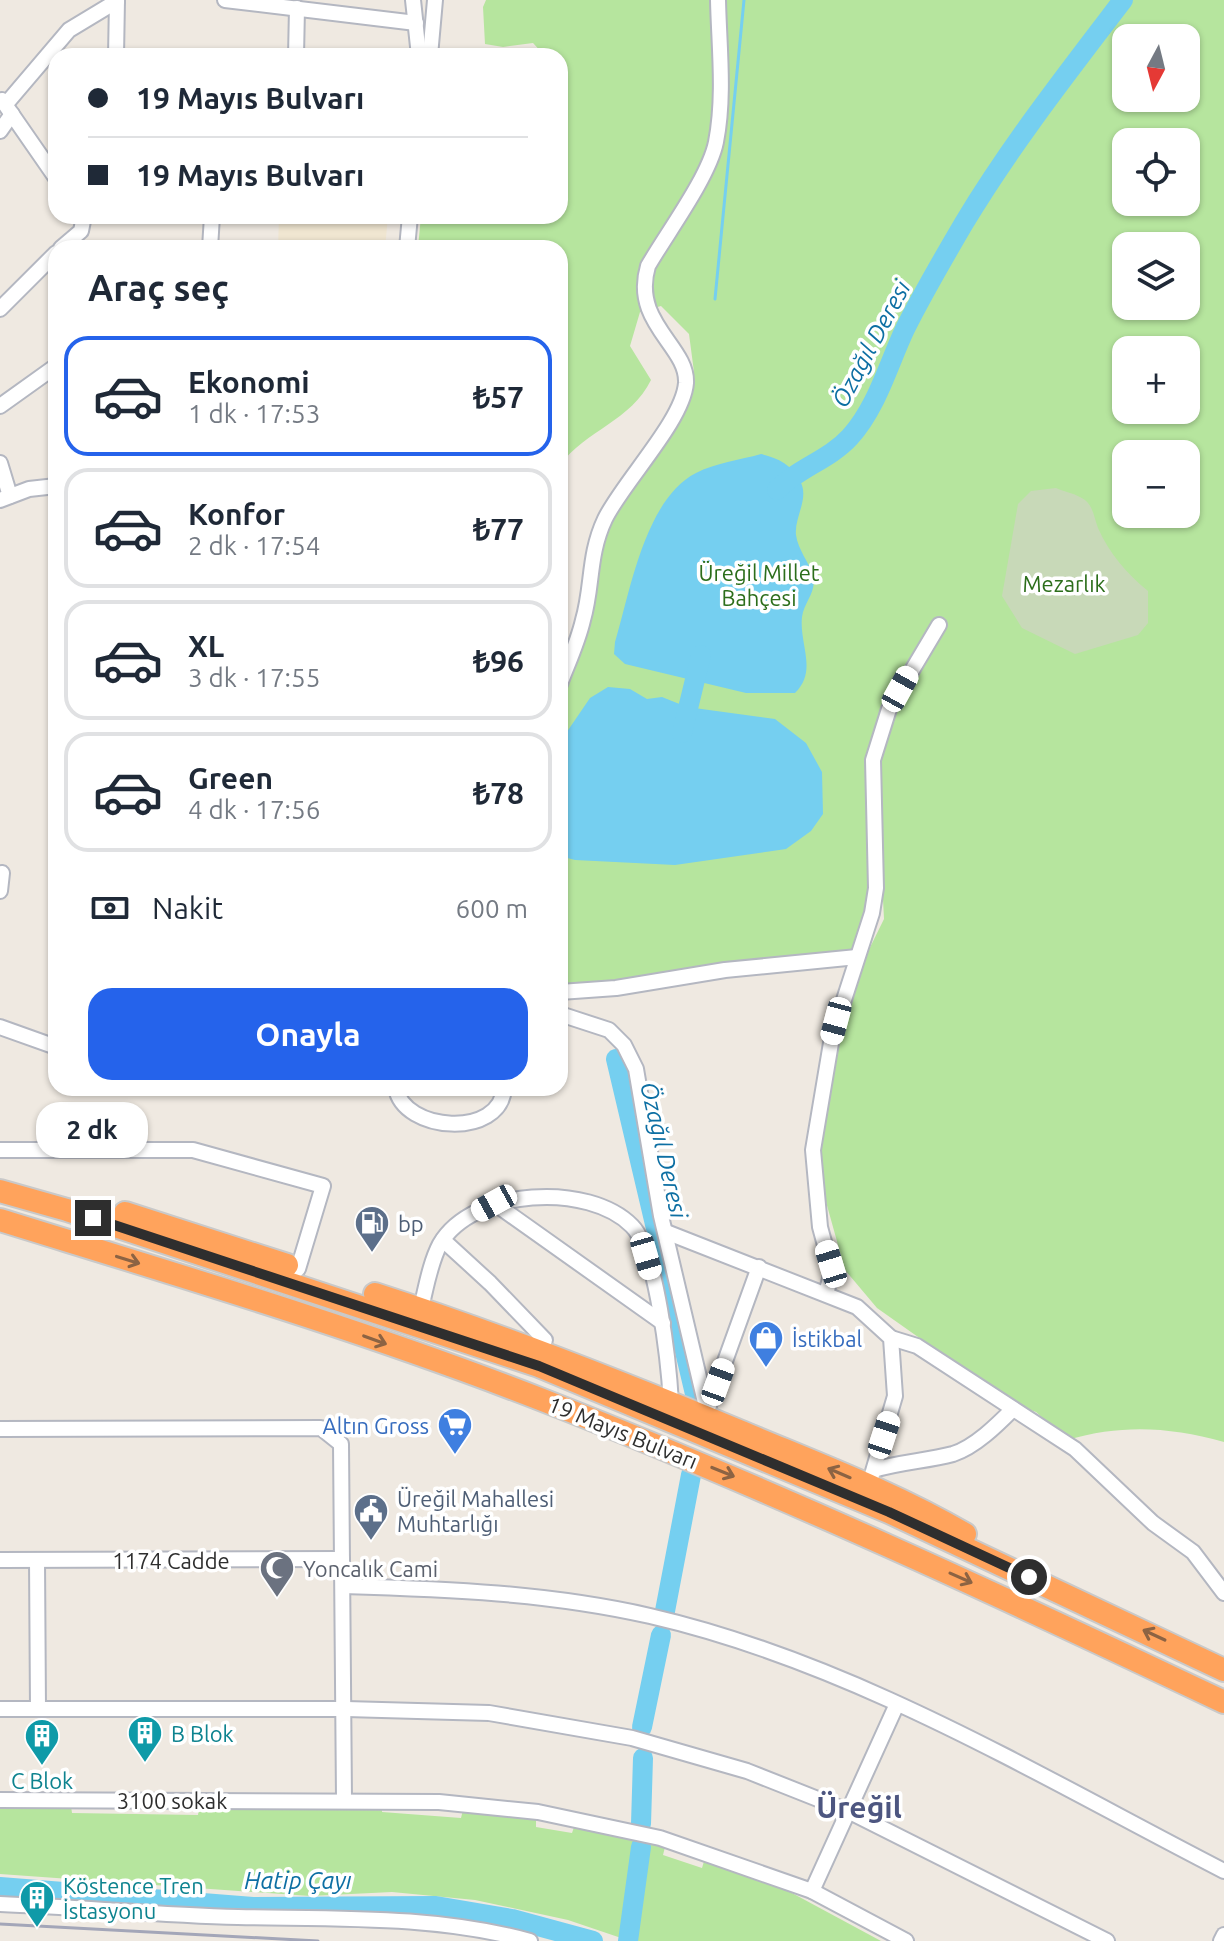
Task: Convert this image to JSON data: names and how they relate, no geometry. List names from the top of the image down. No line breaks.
{"streets":{"highway":["19 Mayıs Bulvarı"],"street":["1174 Cadde","3100 sokak"]},"districts":["Üreğil"],"water":["Özağıl Deresi","Hatip Çayı"],"parks":["Üreğil Millet Bahçesi","Mezarlık"],"places":{"fuel station":["bp"],"shop":["İstikbal"],"supermarket":["Altın Gross"],"public building":["Üreğil Mahallesi Muhtarlığı"],"mosque":["Yoncalık Cami"],"building":["B Blok","C Blok","Köstence Tren İstasyonu"]},"north":"bottom","page":{"map_buttons":["+","−"],"banner":["19 Mayıs Bulvarı","19 Mayıs Bulvarı"],"heading":"Araç seç","list":[{"name":"Ekonomi","note":"1 dk · 17:53","value":"₺57"},{"name":"Konfor","note":"2 dk · 17:54","value":"₺77"},{"name":"XL","note":"3 dk · 17:55","value":"₺96"},{"name":"Green","note":"4 dk · 17:56","value":"₺78"}],"pay":["Nakit","600 m"],"buttons":"Onayla","bubble":"2 dk"}}
